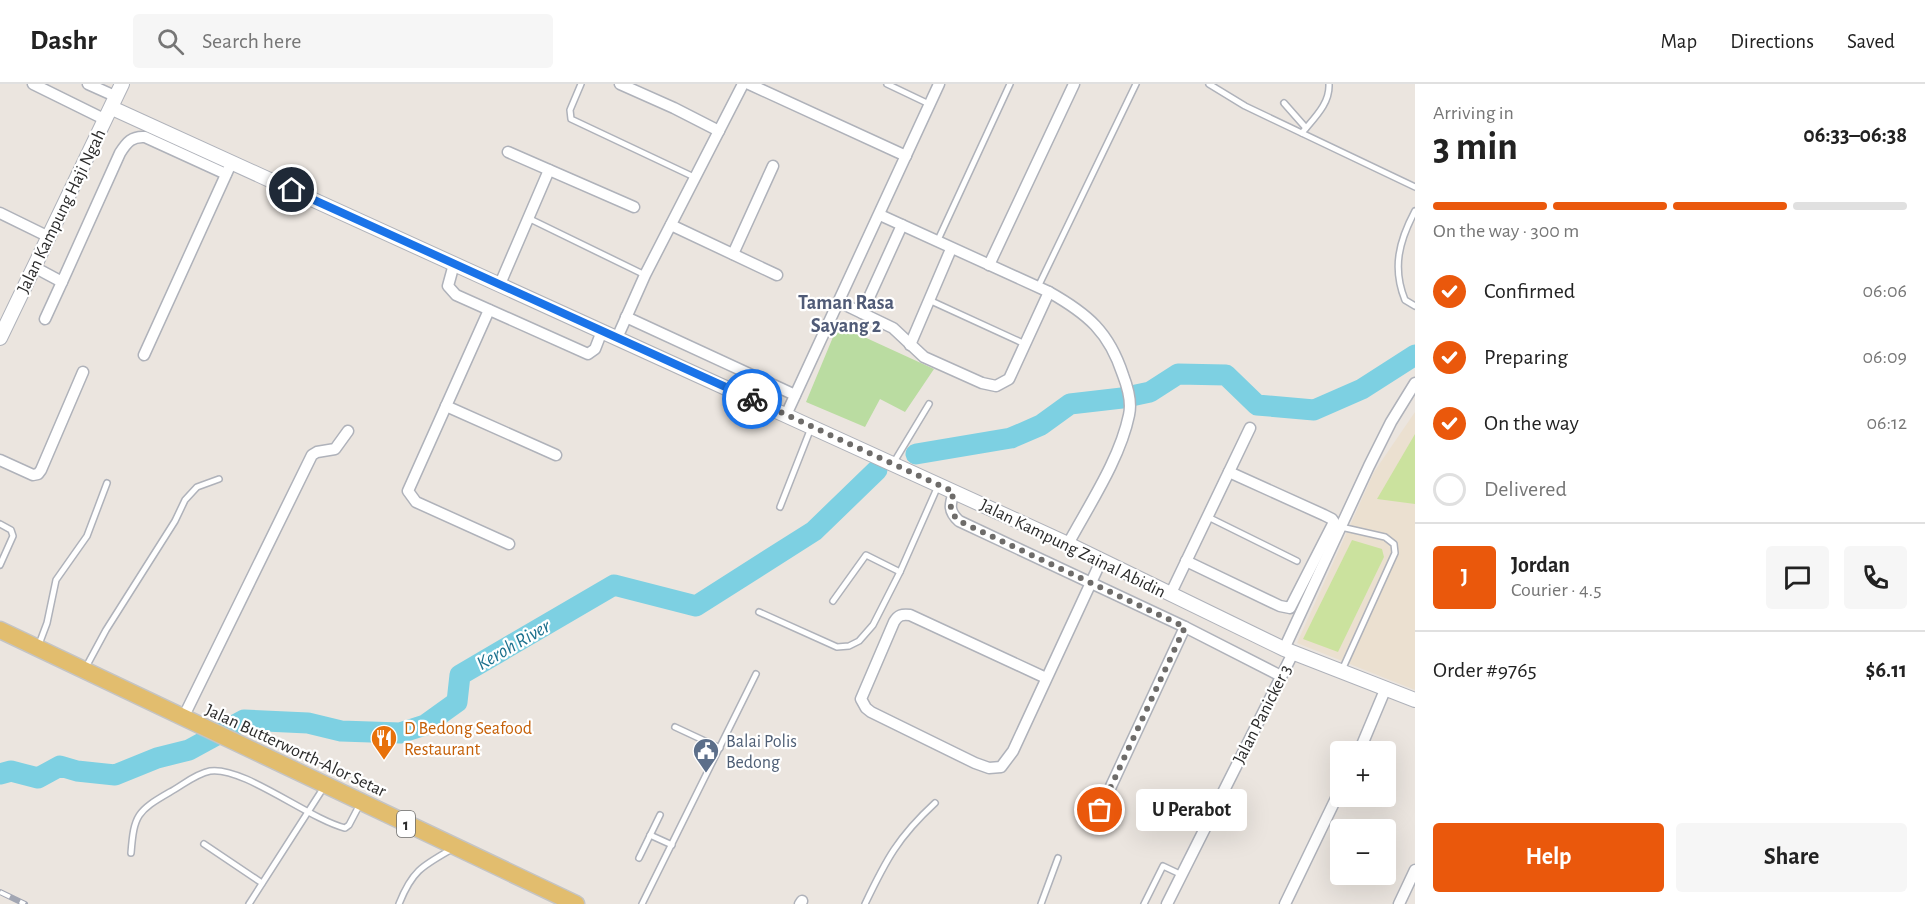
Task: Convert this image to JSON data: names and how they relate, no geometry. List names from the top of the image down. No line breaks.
{"streets":{"main road":["Jalan Butterworth-Alor Setar","1"],"street":["Jalan Kampung Haji Ngah","Jalan Kampung Zainal Abidin","Jalan Panicker 3"]},"crossings":[["Jalan Kampung Haji Ngah","Jalan Kampung Zainal Abidin"],["Jalan Kampung Zainal Abidin","Jalan Panicker 3"]],"districts":["Taman Rasa Sayang 2"],"water":["Keroh River"],"places":{"restaurant":["D Bedong Seafood Restaurant"],"public building":["Balai Polis Bedong"],"other":["U Perabot"]},"page":{"header":"Dashr","search":"Search here","nav":["Map","Directions","Saved"],"heading":["3 min","Arriving in","06:33–06:38"],"panel":["Jordan","Courier · 4.5","Order #9765","$6.11"],"bar":"On the way · 300 m","list":[["Confirmed","06:06"],["Preparing","06:09"],["On the way","06:12"],"Delivered"],"round":"J","map_buttons":["+","−"],"bubble":"U Perabot","buttons":["Help","Share"]}}
